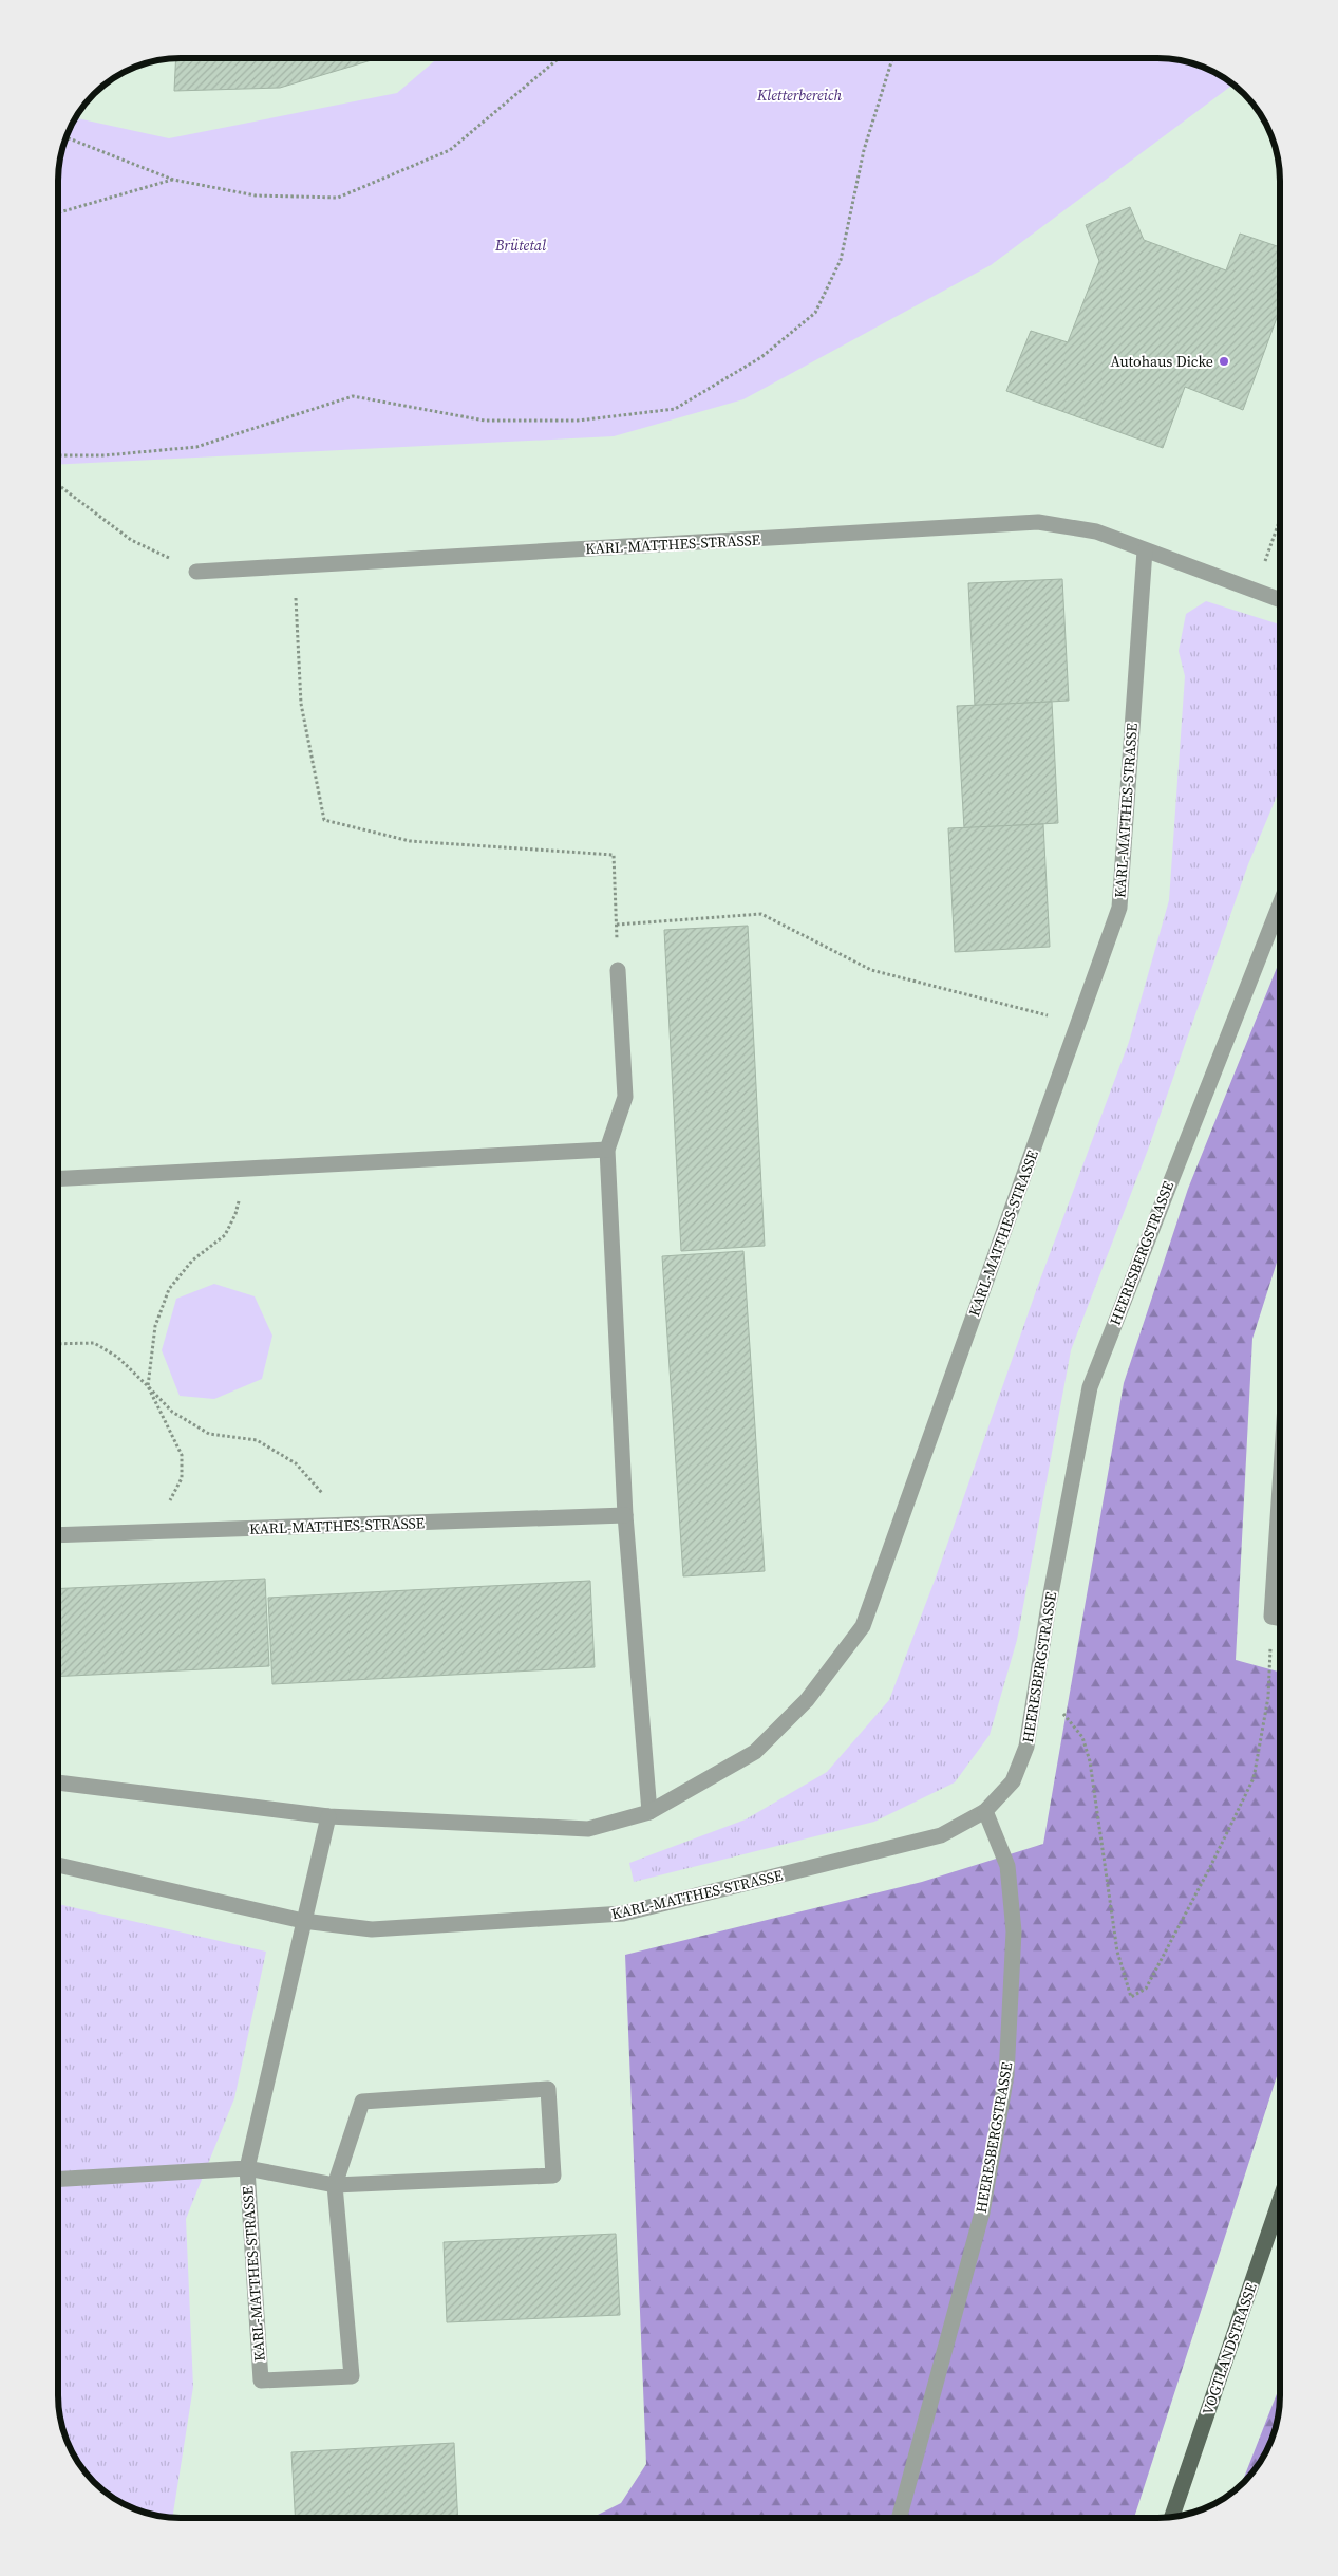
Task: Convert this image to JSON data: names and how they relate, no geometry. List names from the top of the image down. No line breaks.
{"streets":{"main road":["VOGTLANDSTRASSE"],"street":["KARL-MATTHES-STRASSE","HEERESBERGSTRASSE"]},"crossings":[["KARL-MATTHES-STRASSE","HEERESBERGSTRASSE"]],"parks":["Kletterbereich","Brütetal"],"places":["Autohaus Dicke"]}
